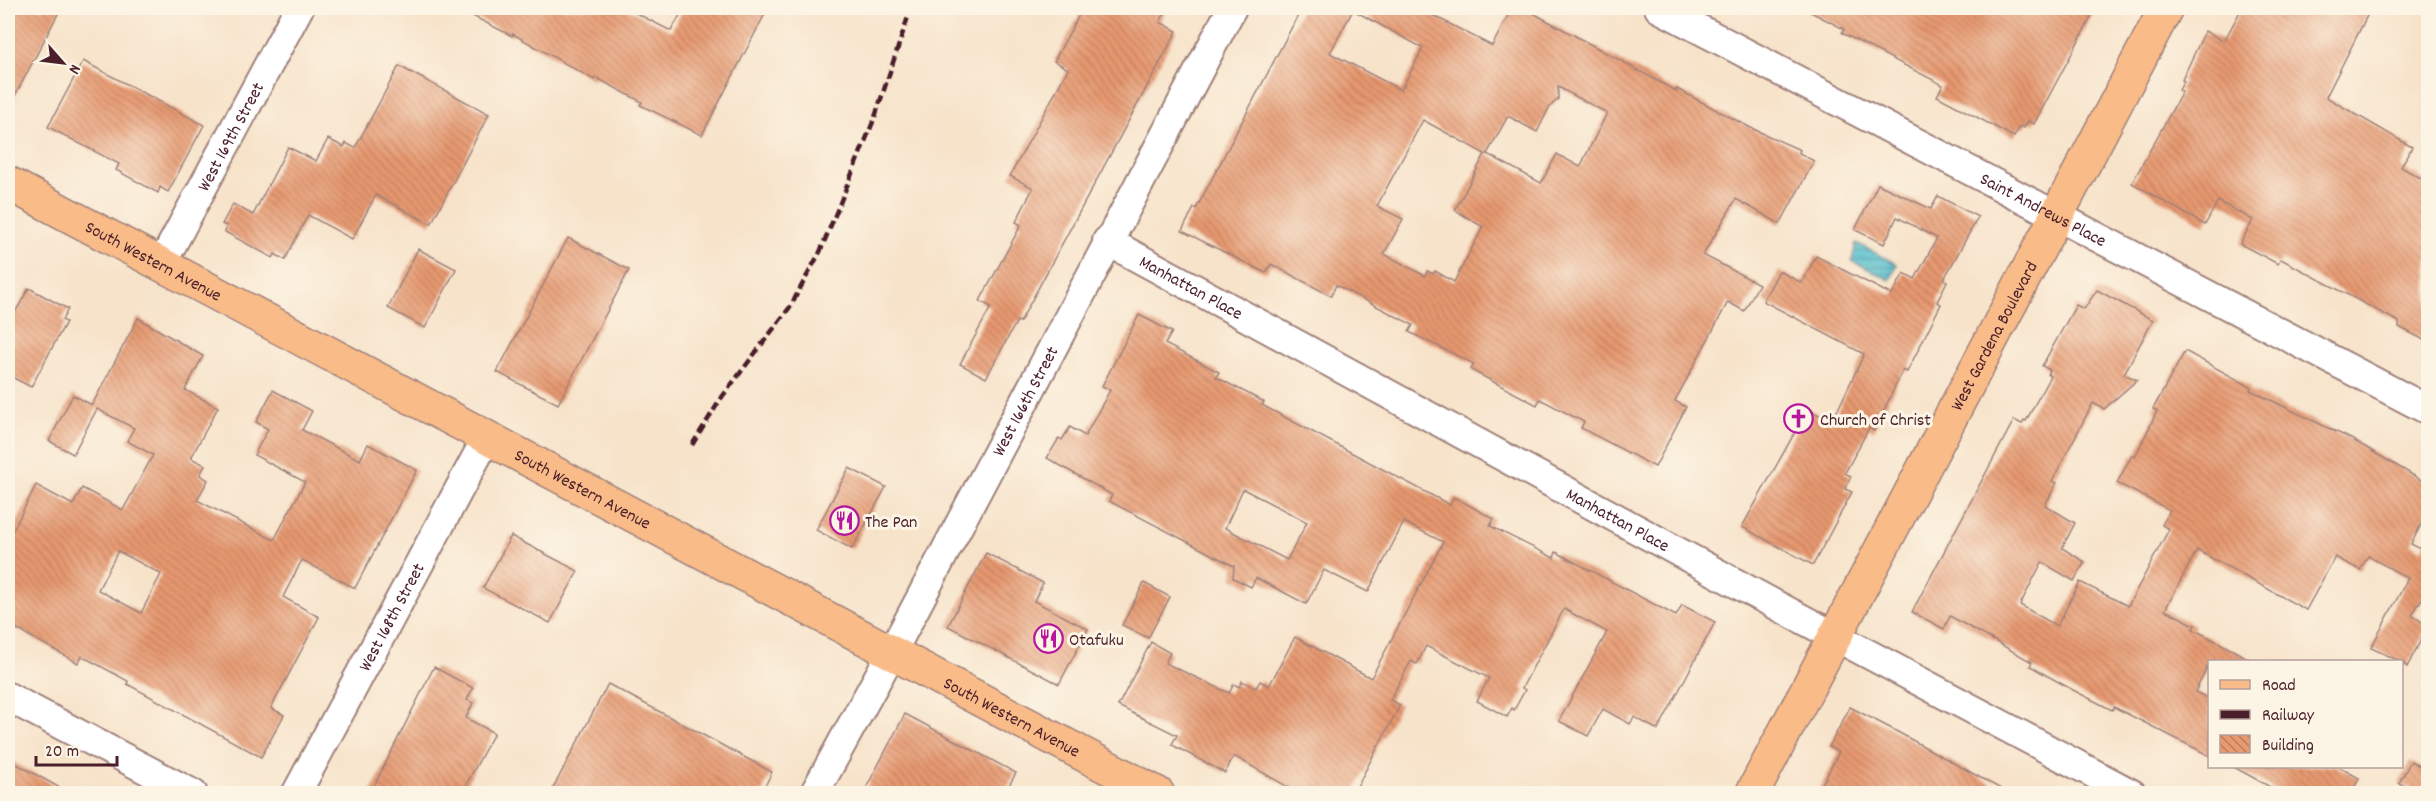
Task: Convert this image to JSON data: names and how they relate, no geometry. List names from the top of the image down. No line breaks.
{"streets":{"main road":["South Western Avenue","West Gardena Boulevard"],"street":["West 169th Street","Saint Andrews Place","Manhattan Place","West 166th Street","West 168th Street"]},"crossings":[["West 169th Street","South Western Avenue"],["Saint Andrews Place","West Gardena Boulevard"],["South Western Avenue","West 166th Street"],["South Western Avenue","West 168th Street"],["Manhattan Place","West Gardena Boulevard"],["Manhattan Place","West 166th Street"]],"places":{"church":["Church of Christ"],"restaurant":["The Pan","Otafuku"]},"legend":["Road","Railway","Building"],"scale_bar":"20 m","north":"bottom right"}
